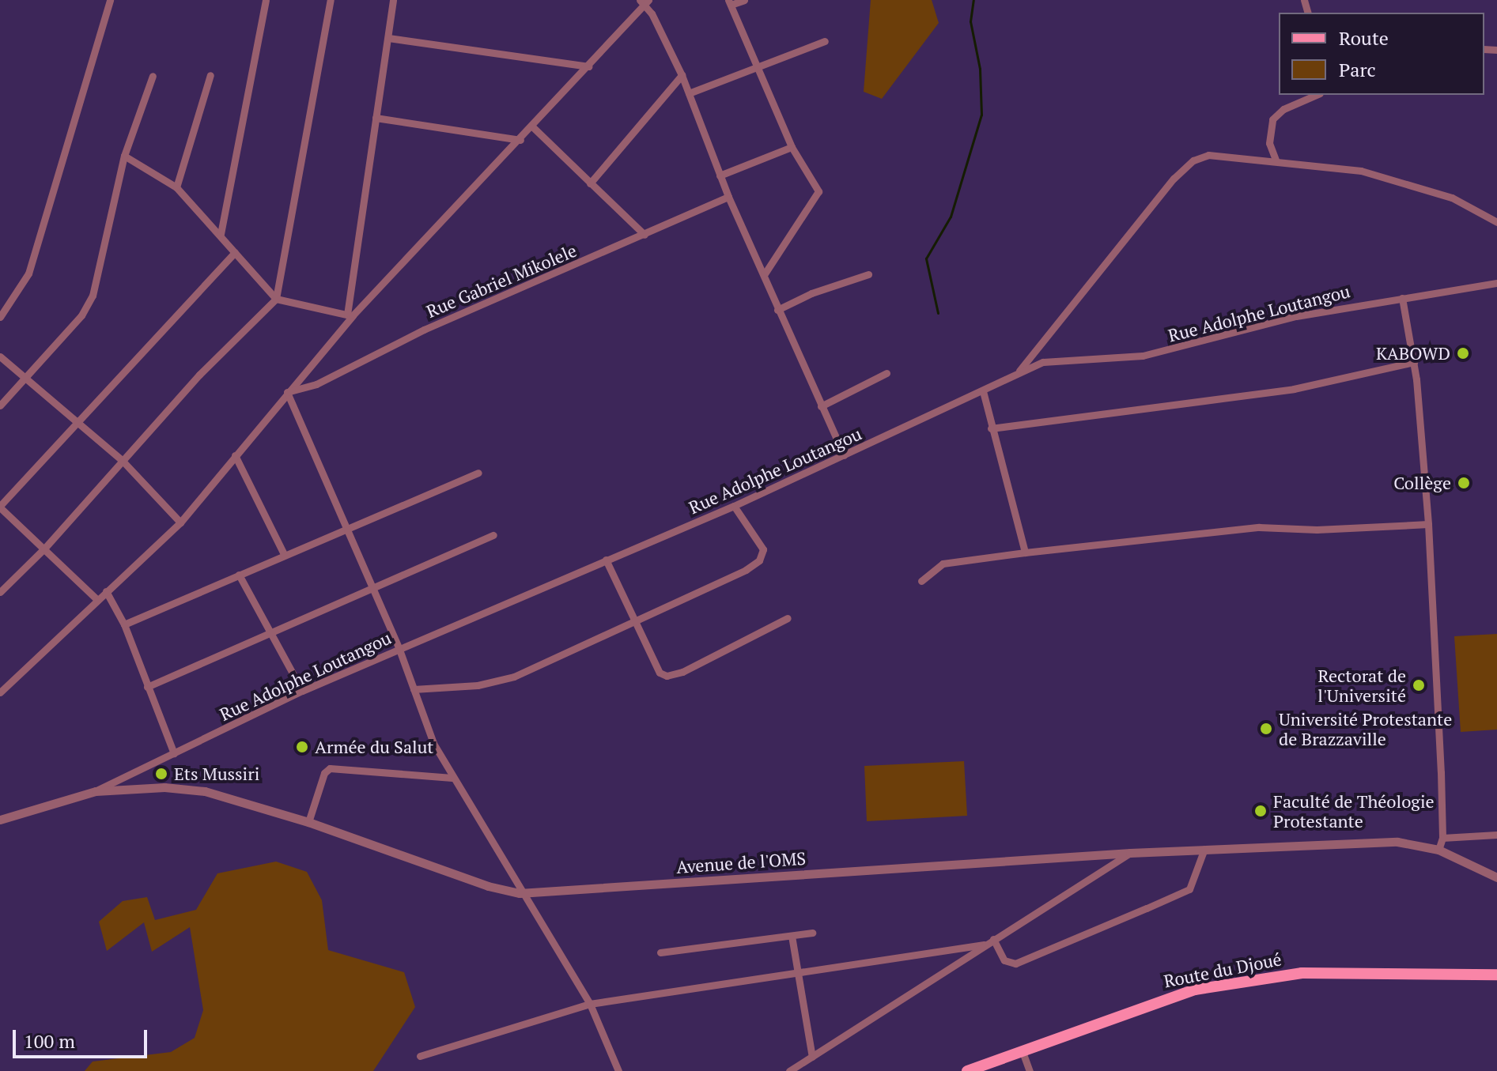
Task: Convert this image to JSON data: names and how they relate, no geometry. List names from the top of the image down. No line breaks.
{"streets":{"main road":["Route du Djoué"],"street":["Rue Gabriel Mikolele","Rue Adolphe Loutangou","Avenue de l'OMS"]},"crossings":[["Rue Adolphe Loutangou","Avenue de l'OMS"]],"places":["KABOWD","Collège","Rectorat de l'Université","Université Protestante de Brazzaville","Armée du Salut","Ets Mussiri","Faculté de Théologie Protestante"],"legend":["Route","Parc"],"scale_bar":"100 m"}
